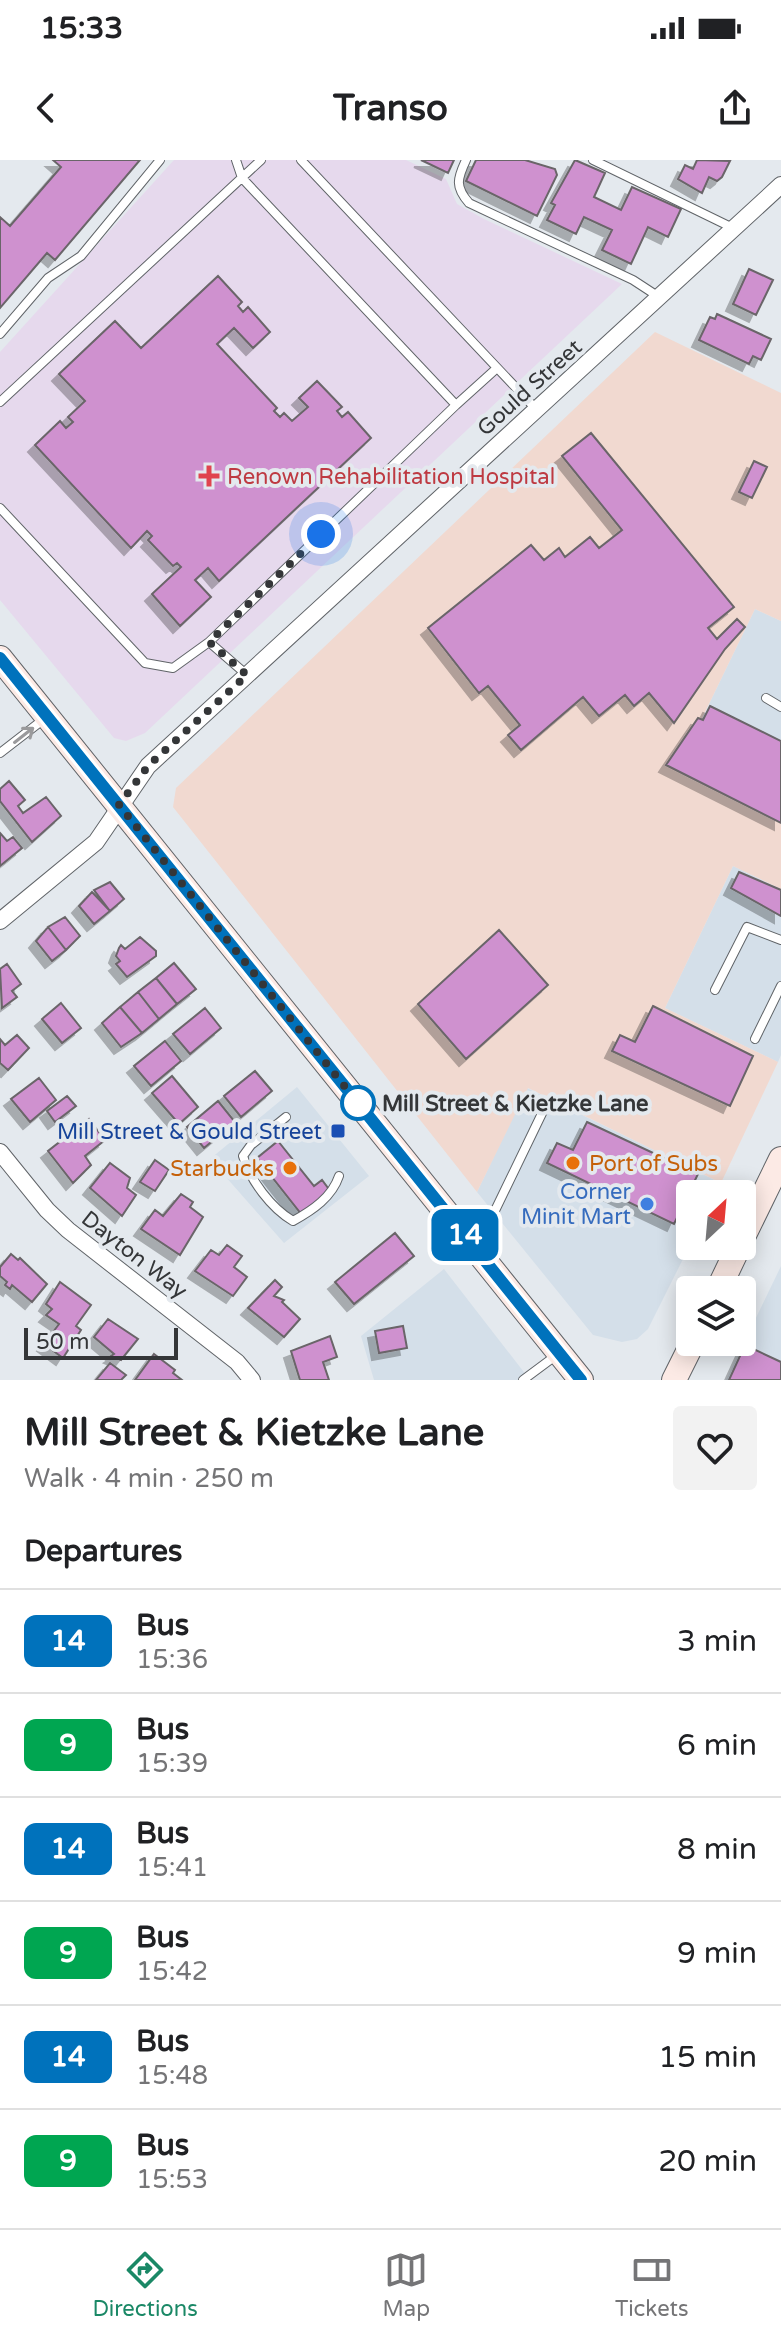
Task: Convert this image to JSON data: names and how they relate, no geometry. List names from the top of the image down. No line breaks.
{"streets":{"street":["Gould Street","Dayton Way"]},"places":{"health":["Renown Rehabilitation Hospital"],"other":["Mill Street & Kietzke Lane","Port of Subs","Starbucks","Corner Minit Mart"],"transit":["Mill Street & Gould Street"]},"lines":["bus line 14"],"scale_bar":"50 m","north":"top right","page":{"status":"15:33","header":"Transo","on_map":"14","scale":"50 m","heading":[["Mill Street & Kietzke Lane","Walk · 4 min · 250 m"],"Departures"],"list":[{"mark":"14","name":"Bus","note":"15:36","value":"3 min"},{"mark":"9","name":"Bus","note":"15:39","value":"6 min"},{"mark":"14","name":"Bus","note":"15:41","value":"8 min"},{"mark":"9","name":"Bus","note":"15:42","value":"9 min"},{"mark":"14","name":"Bus","note":"15:48","value":"15 min"},{"mark":"9","name":"Bus","note":"15:53","value":"20 min"}],"tabs":["Directions","Map","Tickets"]}}
